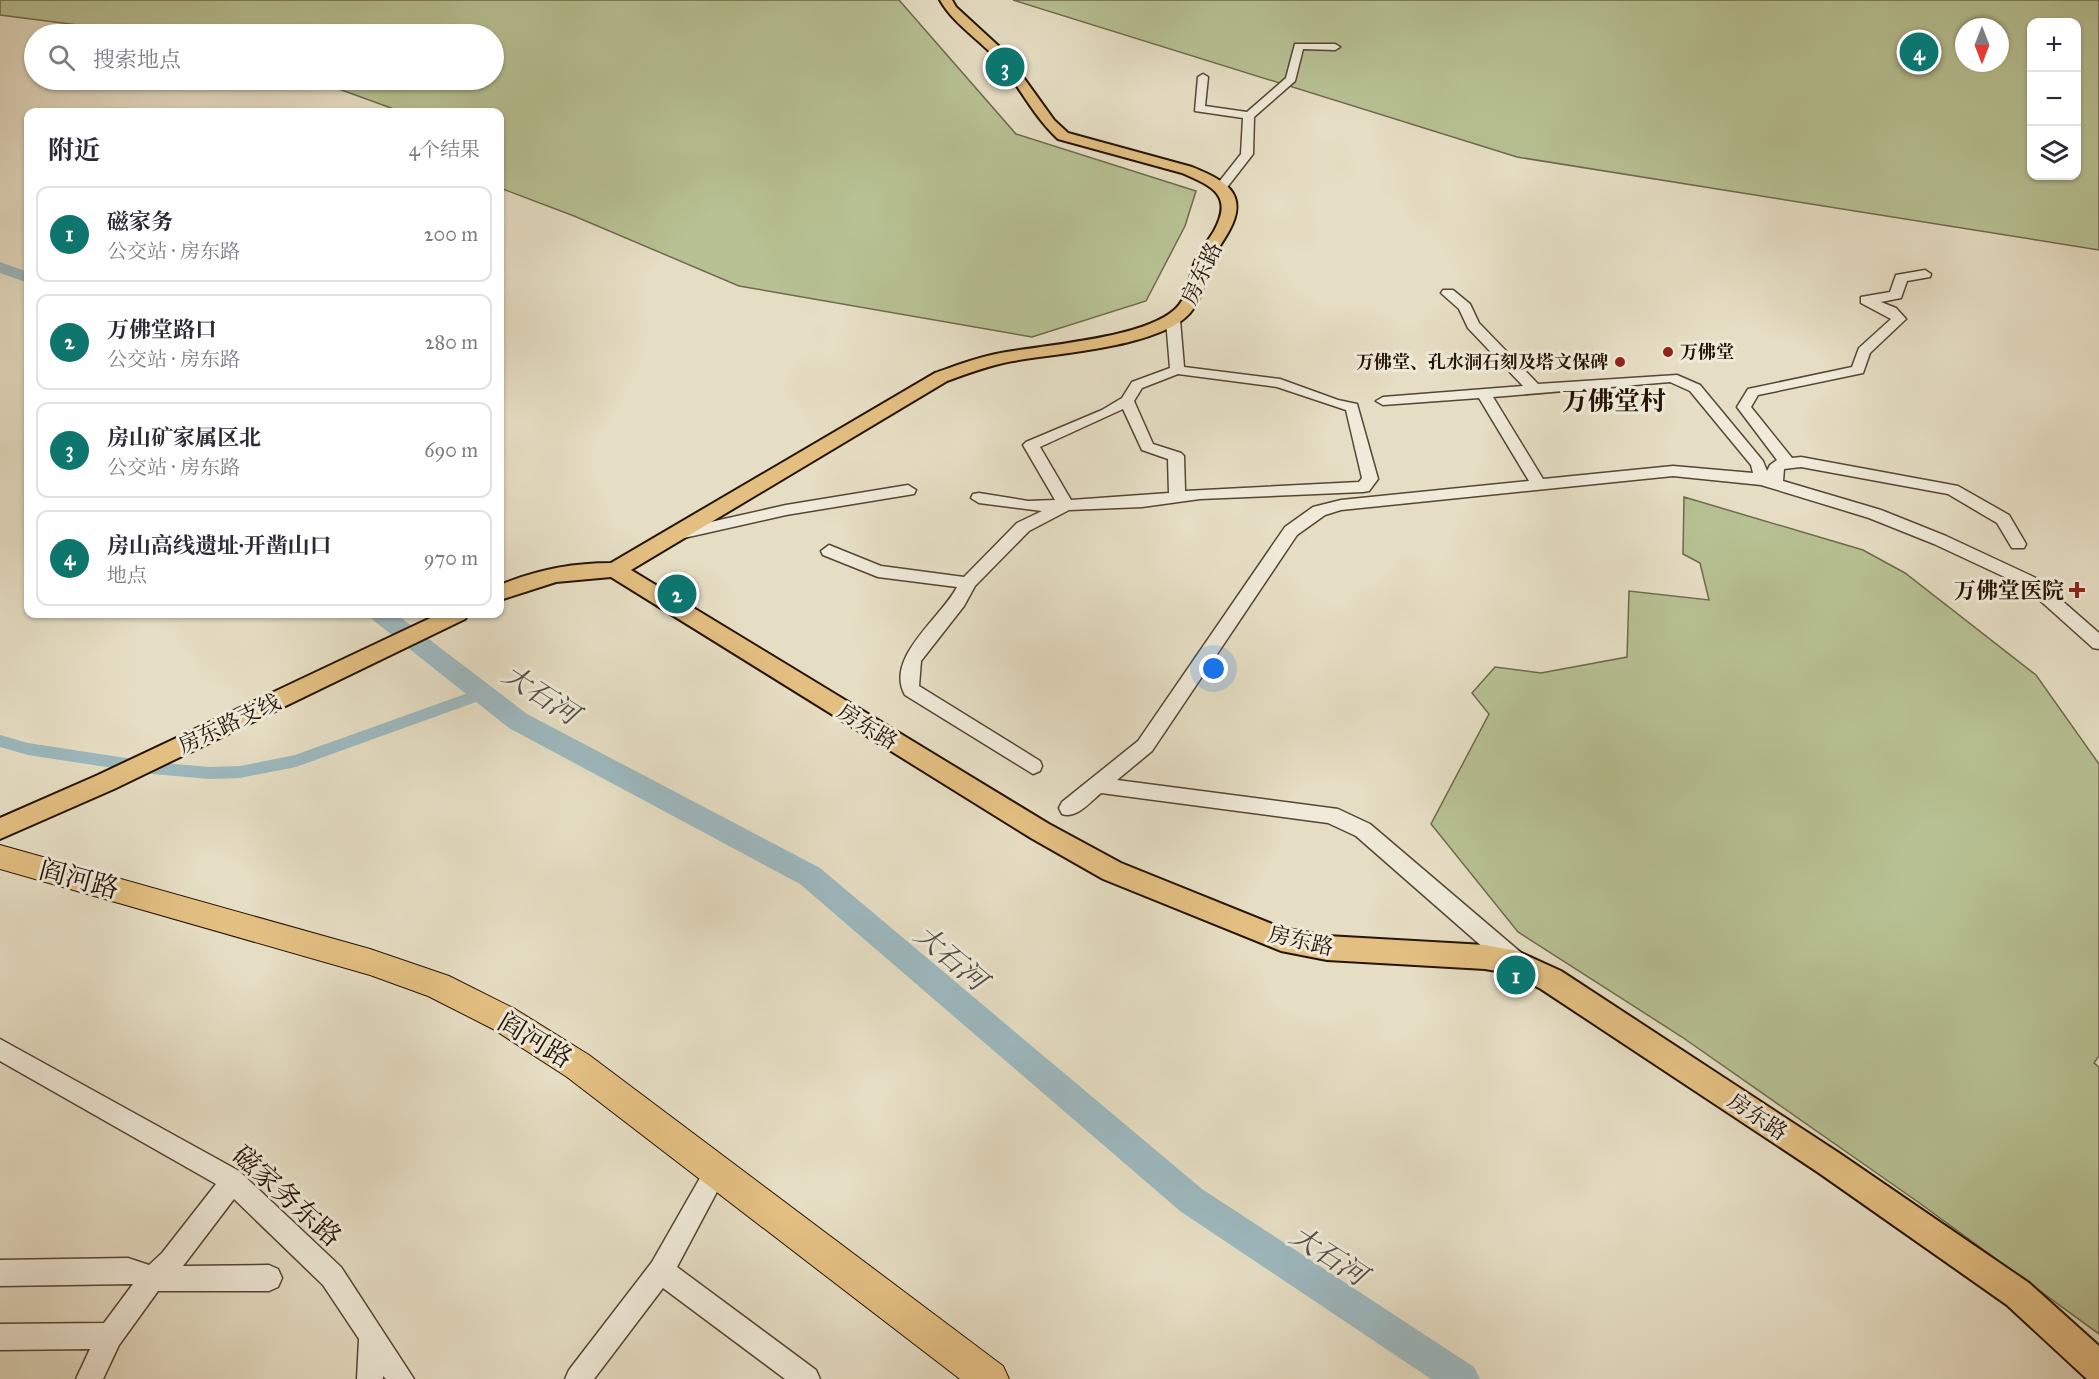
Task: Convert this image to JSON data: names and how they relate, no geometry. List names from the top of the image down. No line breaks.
{"streets":{"highway":["阎河路"],"main road":["房东路","房东路支线"],"street":["磁家务东路"]},"districts":["万佛堂村"],"water":["大石河"],"places":{"other":["万佛堂","万佛堂、孔水洞石刻及塔文保碑"],"health":["万佛堂医院"]},"north":"bottom","page":{"map_buttons":["+","−"],"search":"搜索地点","pins":["4","3","2","1"],"heading":["附近","4个结果"],"list":[{"mark":"1","name":"磁家务","note":"公交站 · 房东路","value":"200 m"},{"mark":"2","name":"万佛堂路口","note":"公交站 · 房东路","value":"280 m"},{"mark":"3","name":"房山矿家属区北","note":"公交站 · 房东路","value":"690 m"},{"mark":"4","name":"房山高线遗址·开凿山口","note":"地点","value":"970 m"}]}}
